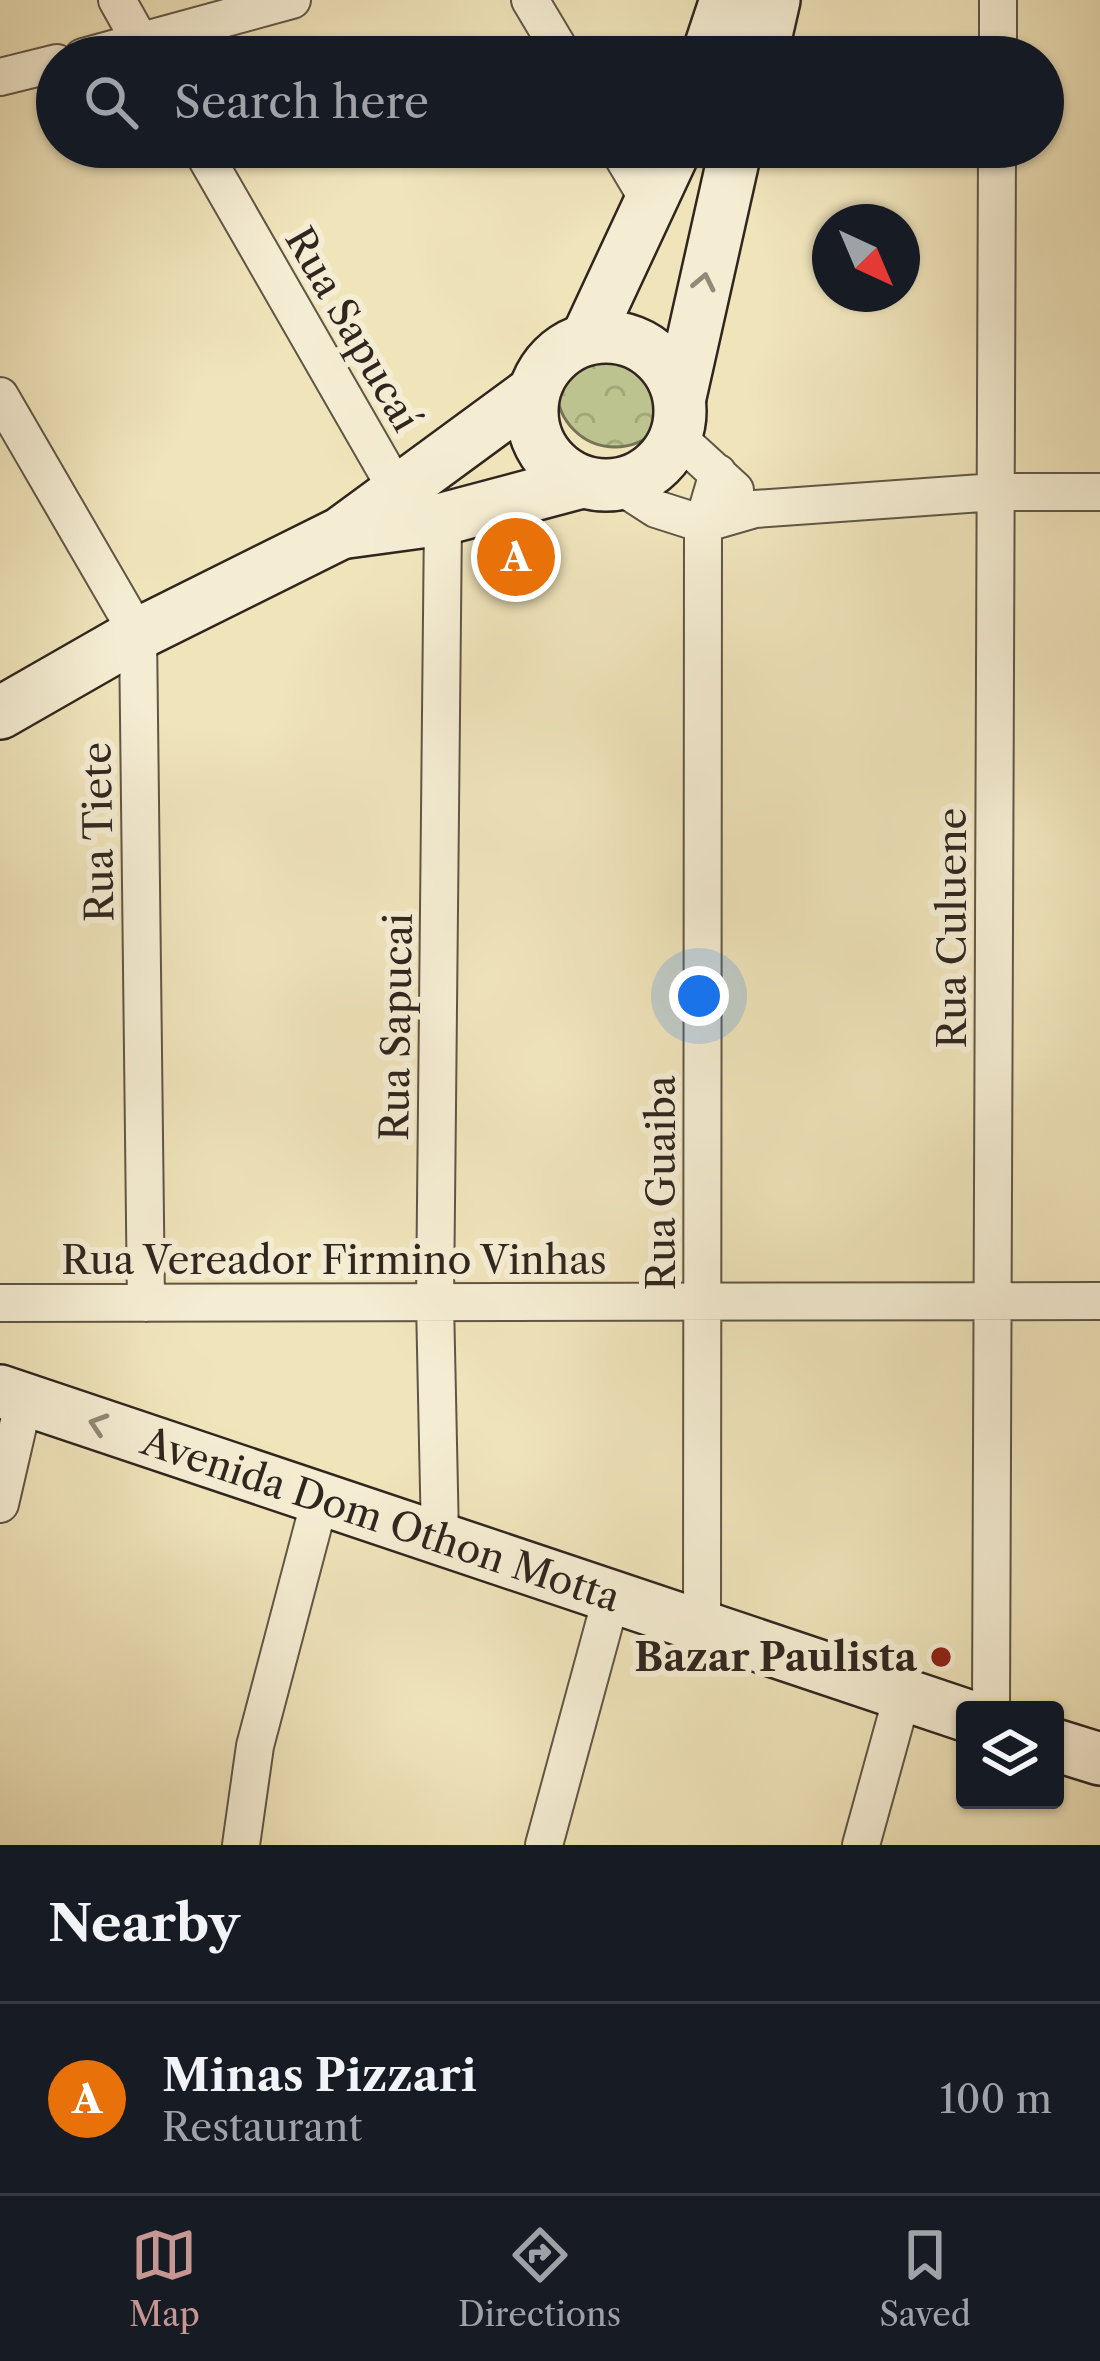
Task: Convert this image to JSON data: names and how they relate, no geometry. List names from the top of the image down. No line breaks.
{"streets":{"main road":["Avenida Dom Othon Motta"],"street":["Rua Sapucaí","Rua Tiete","Rua Culuene","Rua Sapucai","Rua Guaiba","Rua Vereador Firmino Vinhas"]},"crossings":[["Rua Tiete","Rua Vereador Firmino Vinhas"],["Rua Culuene","Rua Vereador Firmino Vinhas"],["Rua Sapucai","Rua Vereador Firmino Vinhas"],["Rua Sapucai","Avenida Dom Othon Motta"],["Rua Guaiba","Rua Vereador Firmino Vinhas"],["Rua Guaiba","Avenida Dom Othon Motta"]],"places":["Bazar Paulista"],"north":"bottom right","page":{"search":"Search here","pins":"A","heading":"Nearby","list":[{"mark":"A","name":"Minas Pizzari","note":"Restaurant","value":"100 m"}],"nav":["Map","Directions","Saved"]}}
